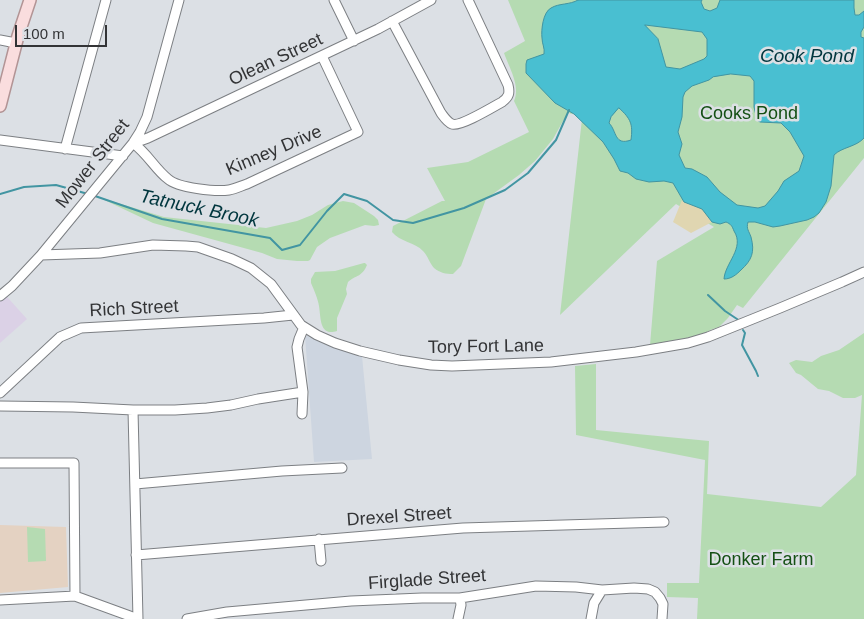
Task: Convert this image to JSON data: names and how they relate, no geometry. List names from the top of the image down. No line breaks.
{"streets":{"street":["Olean Street","Kinney Drive","Mower Street","Rich Street","Tory Fort Lane","Drexel Street","Firglade Street"]},"crossings":[["Olean Street","Kinney Drive"],["Olean Street","Mower Street"],["Kinney Drive","Mower Street"],["Mower Street","Tory Fort Lane"],["Rich Street","Tory Fort Lane"]],"water":["Cook Pond","Tatnuck Brook"],"parks":["Cooks Pond","Donker Farm"],"scale_bar":"100 m"}
